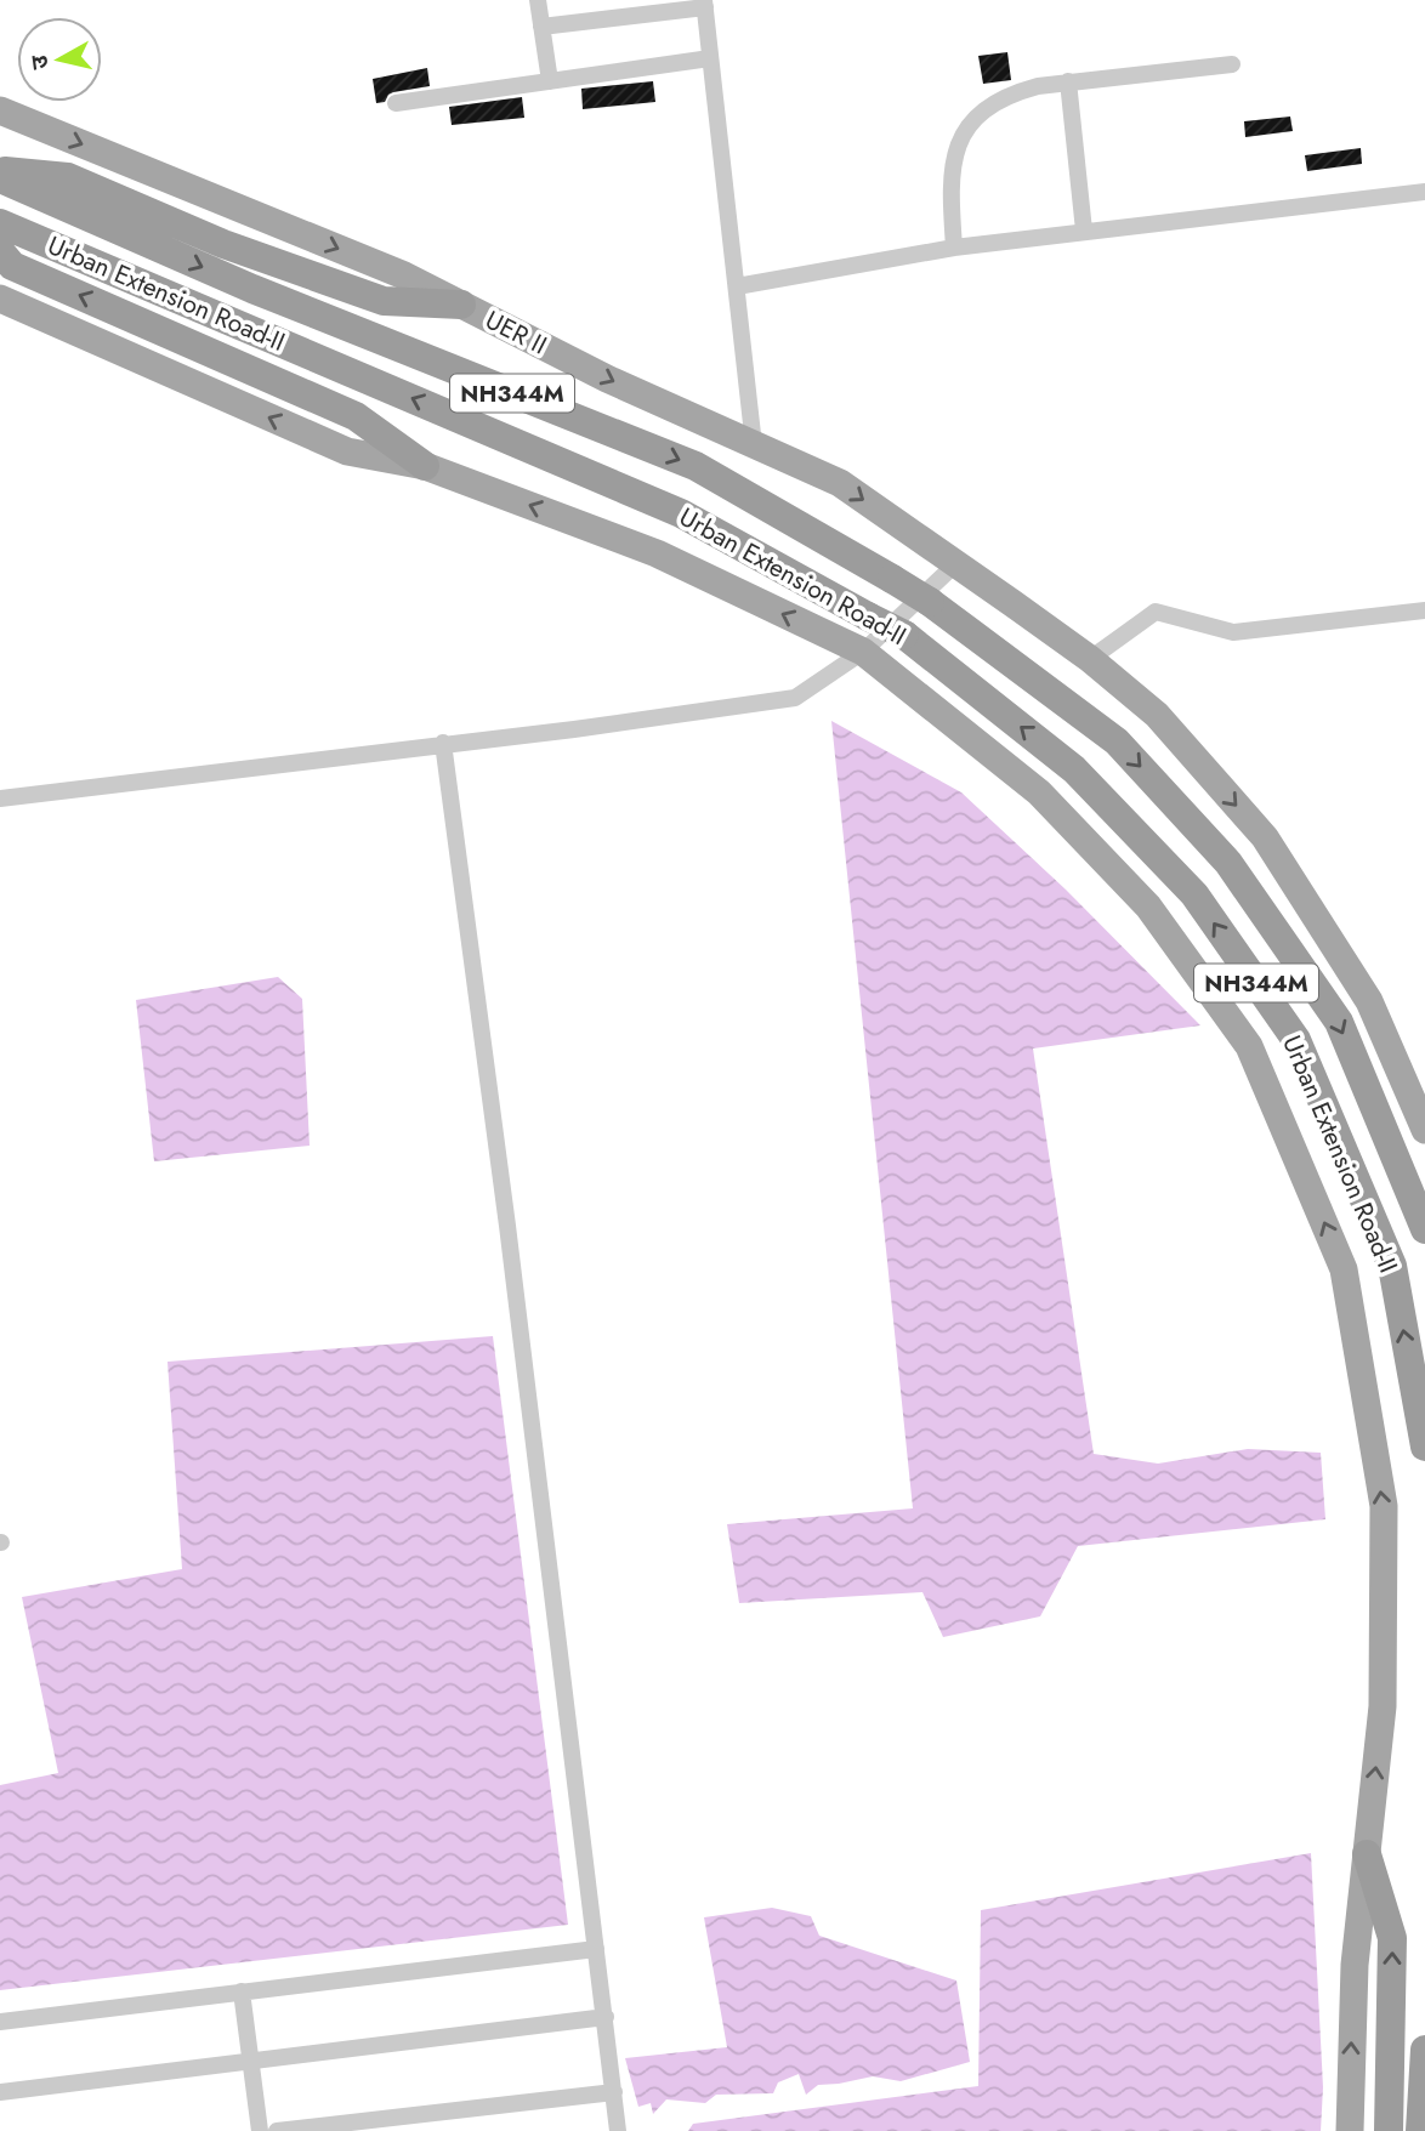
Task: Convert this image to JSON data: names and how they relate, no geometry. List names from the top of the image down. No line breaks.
{"streets":{"highway":["Urban Extension Road-II","NH344M"],"main road":["UER II"]},"north":"left"}
